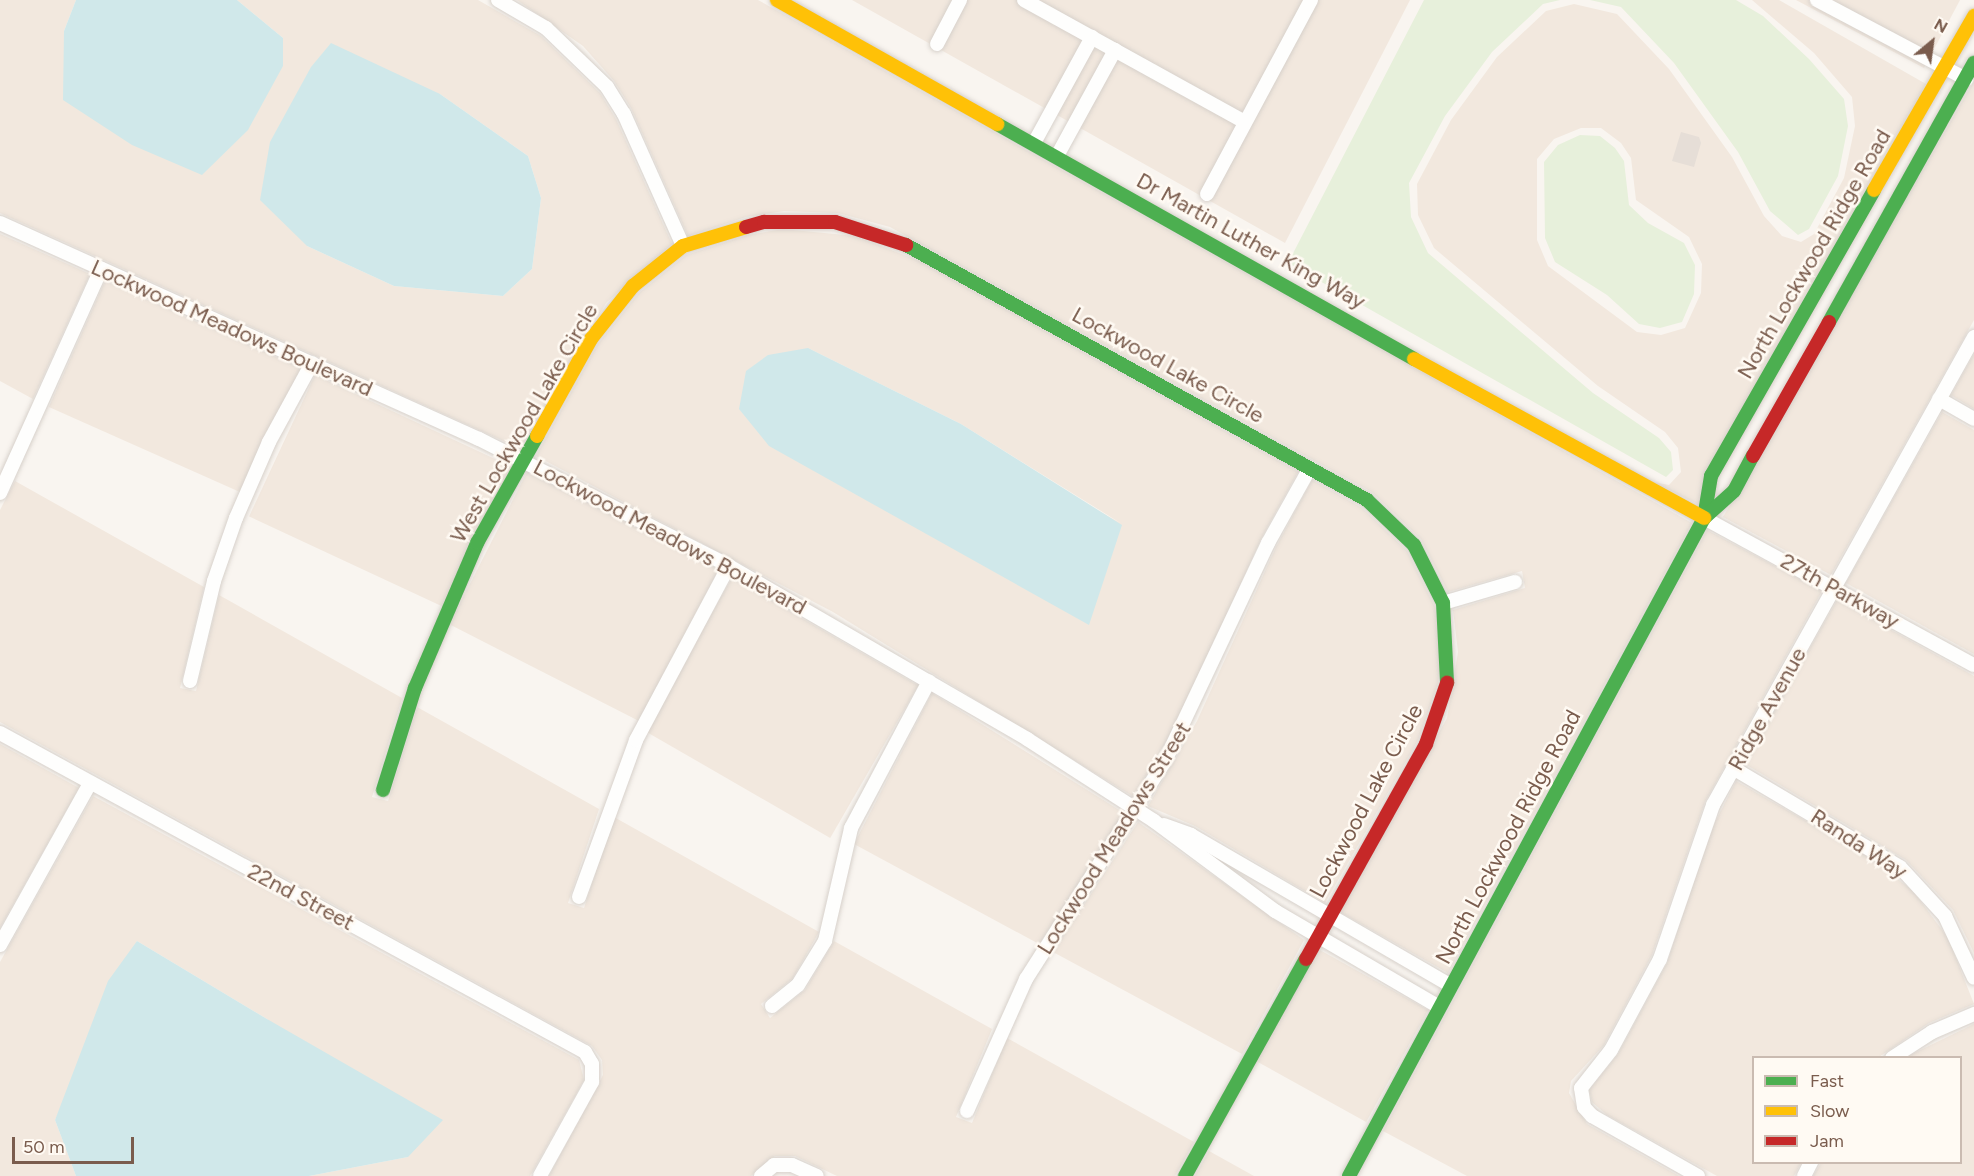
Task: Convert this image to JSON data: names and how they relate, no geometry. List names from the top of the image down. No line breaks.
{"streets":{"street":["Dr Martin Luther King Way","North Lockwood Ridge Road","Lockwood Meadows Boulevard","Lockwood Lake Circle","West Lockwood Lake Circle","27th Parkway","Ridge Avenue","Lockwood Meadows Street","Randa Way","22nd Street"]},"crossings":[["Dr Martin Luther King Way","North Lockwood Ridge Road"],["Dr Martin Luther King Way","27th Parkway"],["North Lockwood Ridge Road","Lockwood Meadows Boulevard"],["North Lockwood Ridge Road","27th Parkway"],["Lockwood Meadows Boulevard","Lockwood Lake Circle"],["Lockwood Meadows Boulevard","West Lockwood Lake Circle"],["Lockwood Meadows Boulevard","Lockwood Meadows Street"],["Lockwood Lake Circle","West Lockwood Lake Circle"],["Lockwood Lake Circle","Lockwood Meadows Street"],["27th Parkway","Ridge Avenue"],["Ridge Avenue","Randa Way"]],"legend":["Fast","Slow","Jam"],"scale_bar":"50 m","north":"top right"}
